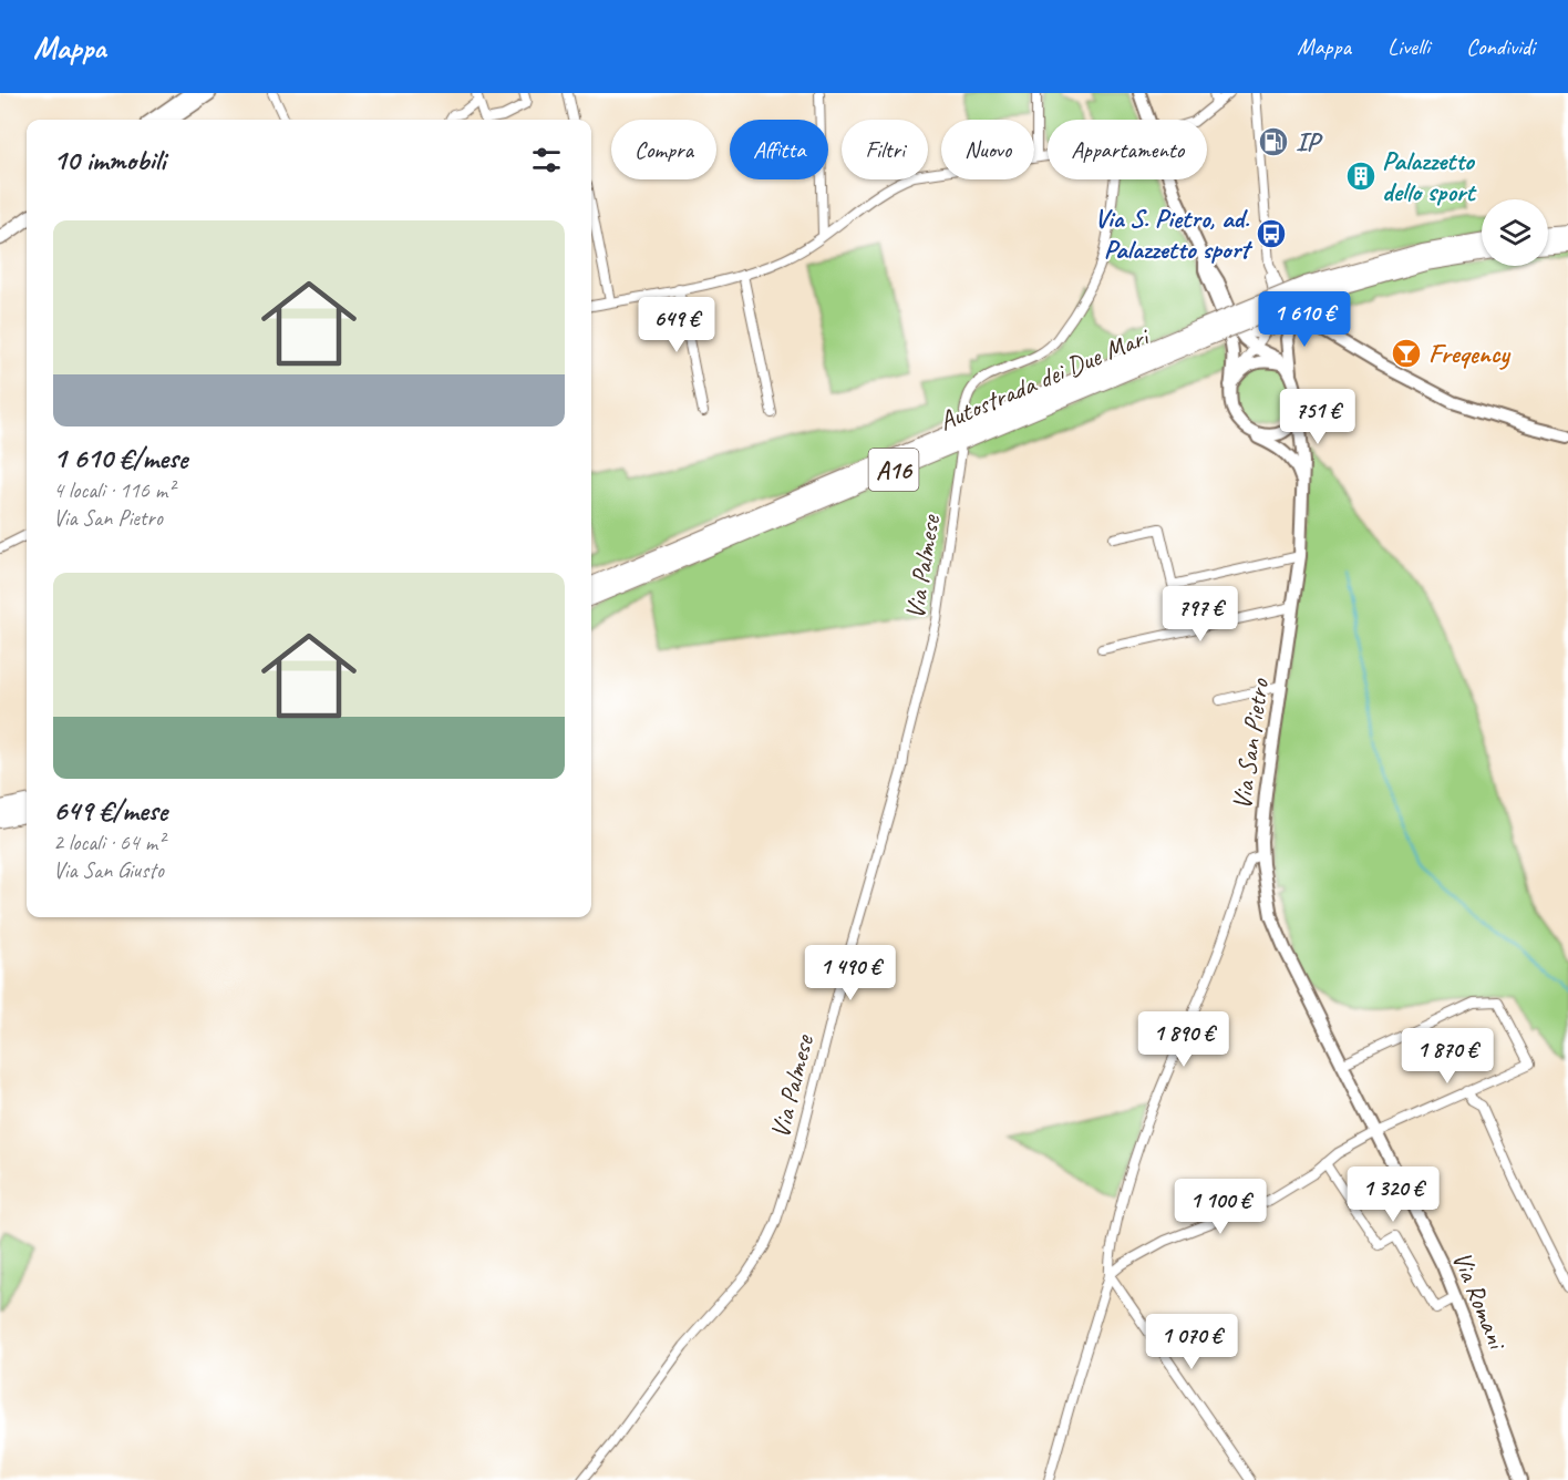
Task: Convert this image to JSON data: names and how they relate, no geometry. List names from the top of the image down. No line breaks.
{"streets":{"highway":["Autostrada dei Due Mari","A16"],"street":["Via Palmese","Via San Pietro","Via Romani"]},"crossings":[["Via San Pietro","Via Romani"]],"places":{"fuel station":["IP"],"building":["Palazzetto dello sport"],"bus stop":["Via S. Pietro, ad. Palazzetto sport"],"bar":["Freqency"]},"page":{"header":"Mappa","nav":["Mappa","Livelli","Condividi"],"chip":["Compra","Affitta","Filtri","Nuovo","Appartamento"],"heading":"10 immobili","list":[{"name":"1 610 €/mese","note":"4 locali · 116 m² · Via San Pietro"},{"name":"649 €/mese","note":"2 locali · 64 m² · Via San Giusto"}],"price":["1 610 €","649 €","751 €","797 €","1 490 €","1 890 €","1 870 €","1 320 €","1 100 €","1 070 €"]}}
